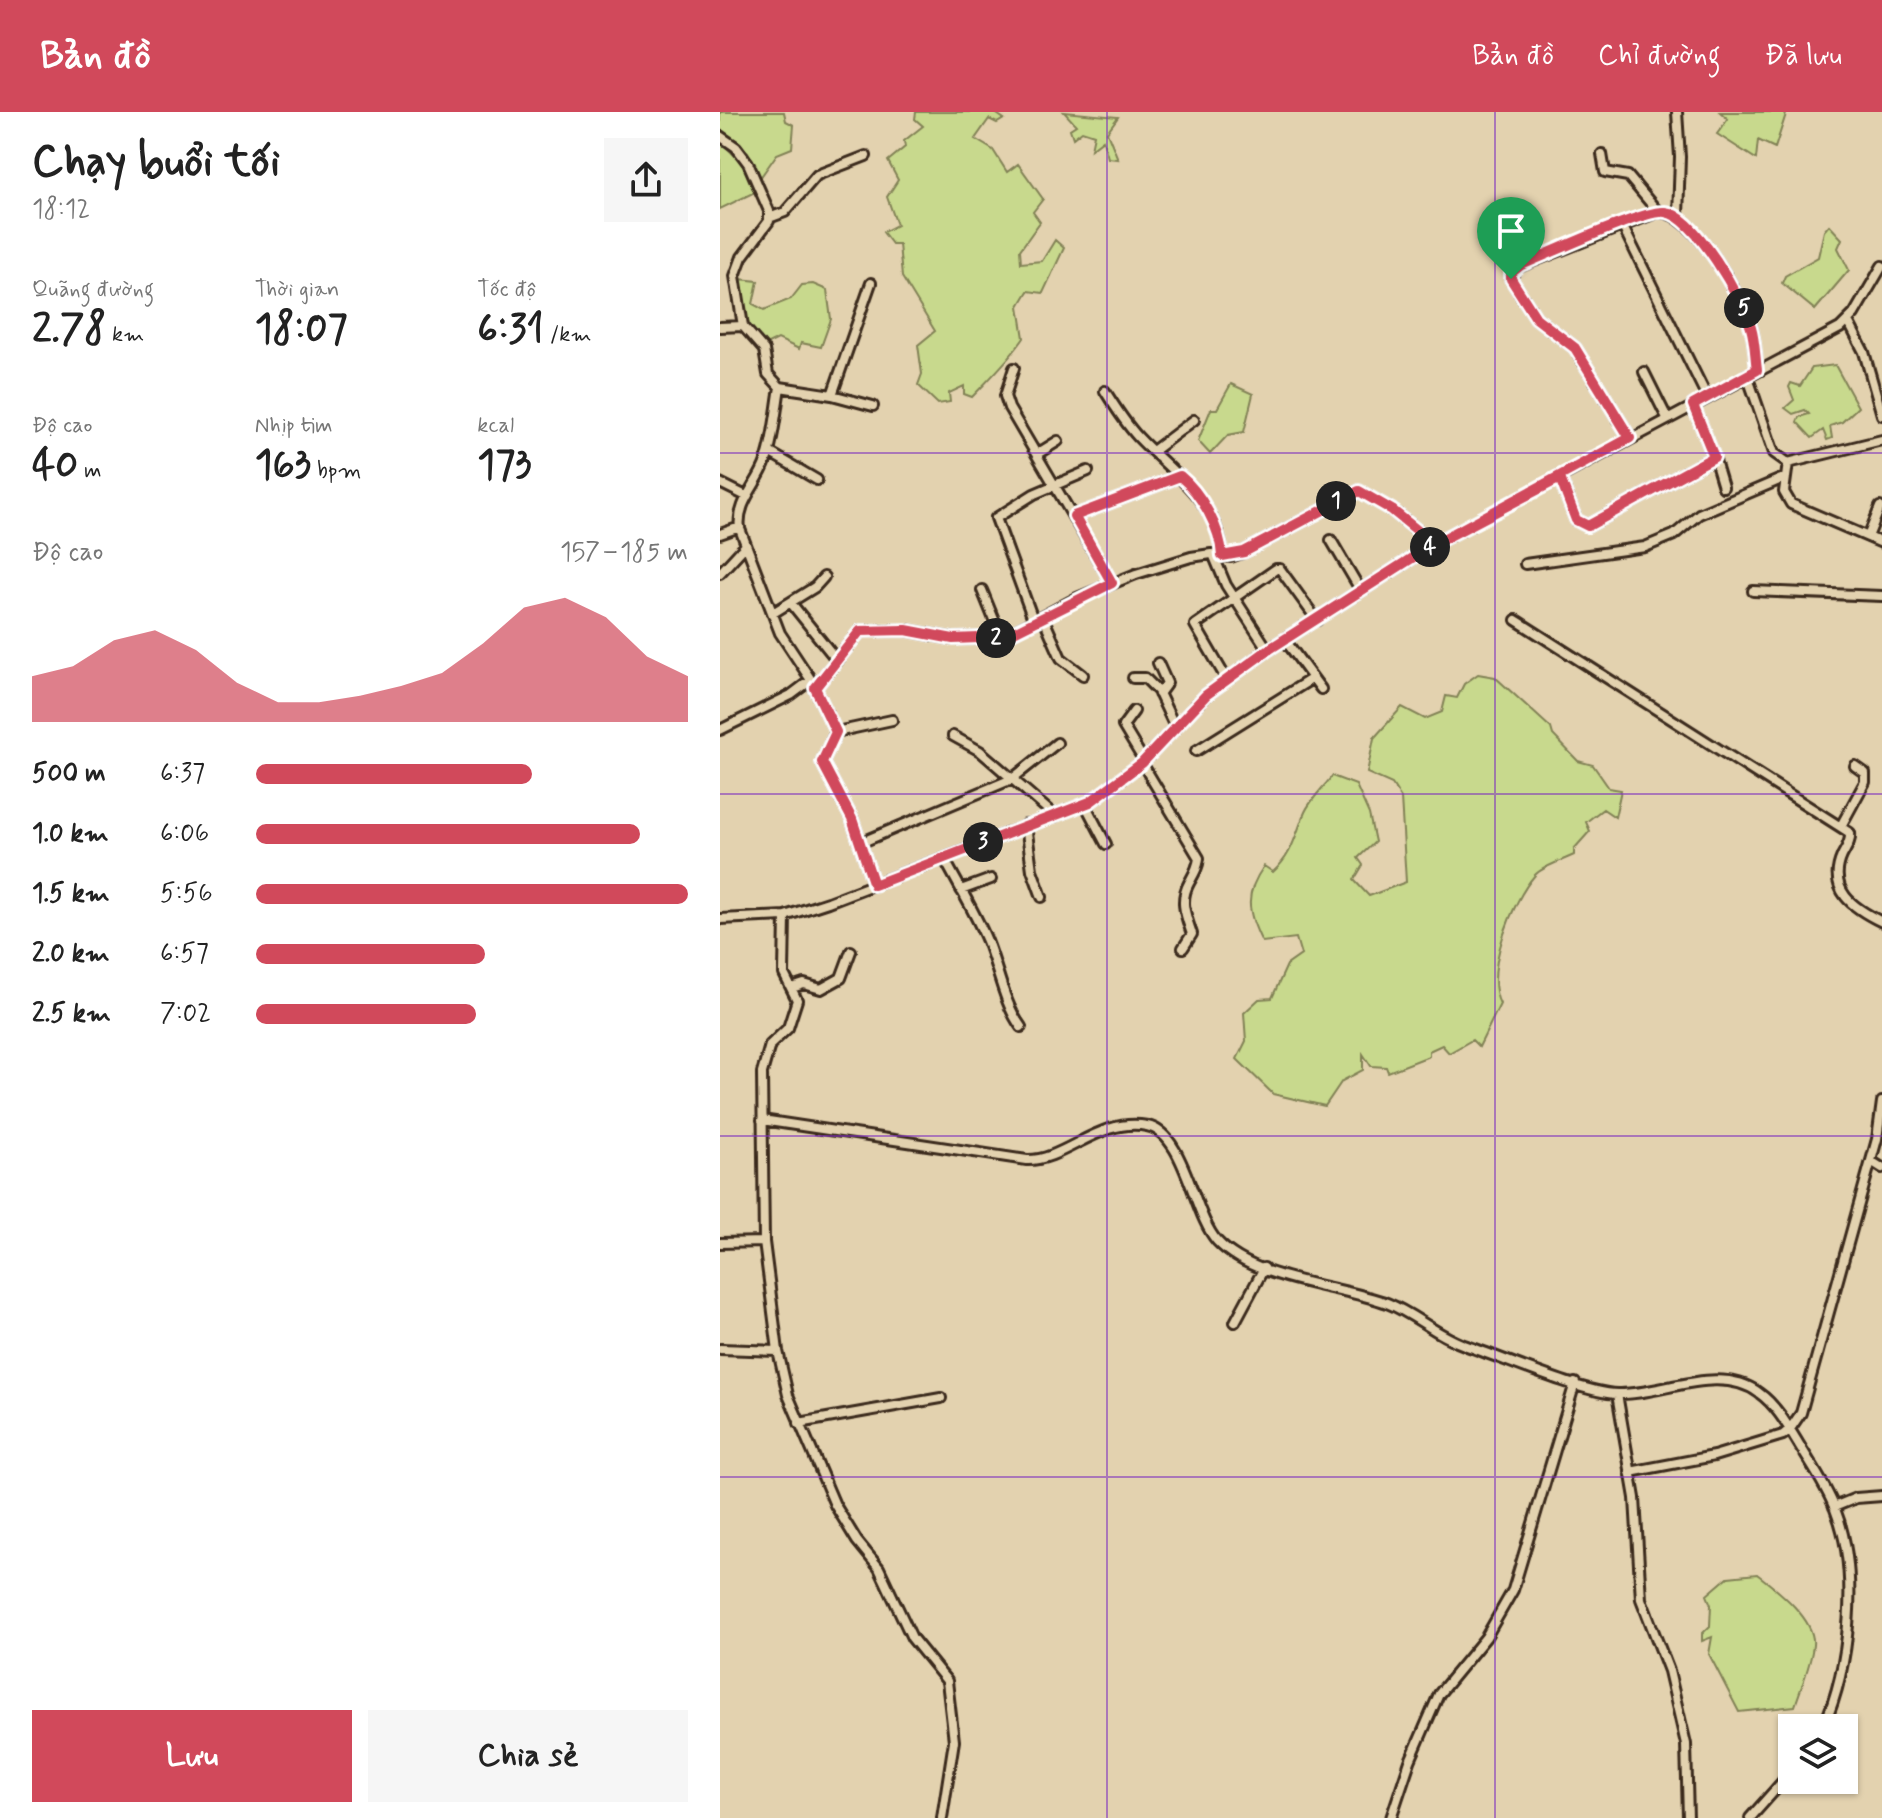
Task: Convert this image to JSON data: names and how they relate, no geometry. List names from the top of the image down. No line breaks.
{"page":{"header":"Bản đồ","nav":["Bản đồ","Chỉ đường","Đã lưu"],"heading":["Chạy buổi tối","18:12"],"stats":[["Quãng đường","2.78 km"],["Thời gian","18:07"],["Tốc độ","6:31 /km"],["Độ cao","40 m"],["Nhịp tim","163 bpm"],["kcal","173"]],"pins":["5","1","4","2","3"],"chart":["Độ cao","157–185 m"],"list":[{"name":"500 m","note":"6:37"},{"name":"1.0 km","note":"6:06"},{"name":"1.5 km","note":"5:56"},{"name":"2.0 km","note":"6:57"},{"name":"2.5 km","note":"7:02"}],"buttons":["Lưu","Chia sẻ"]}}
